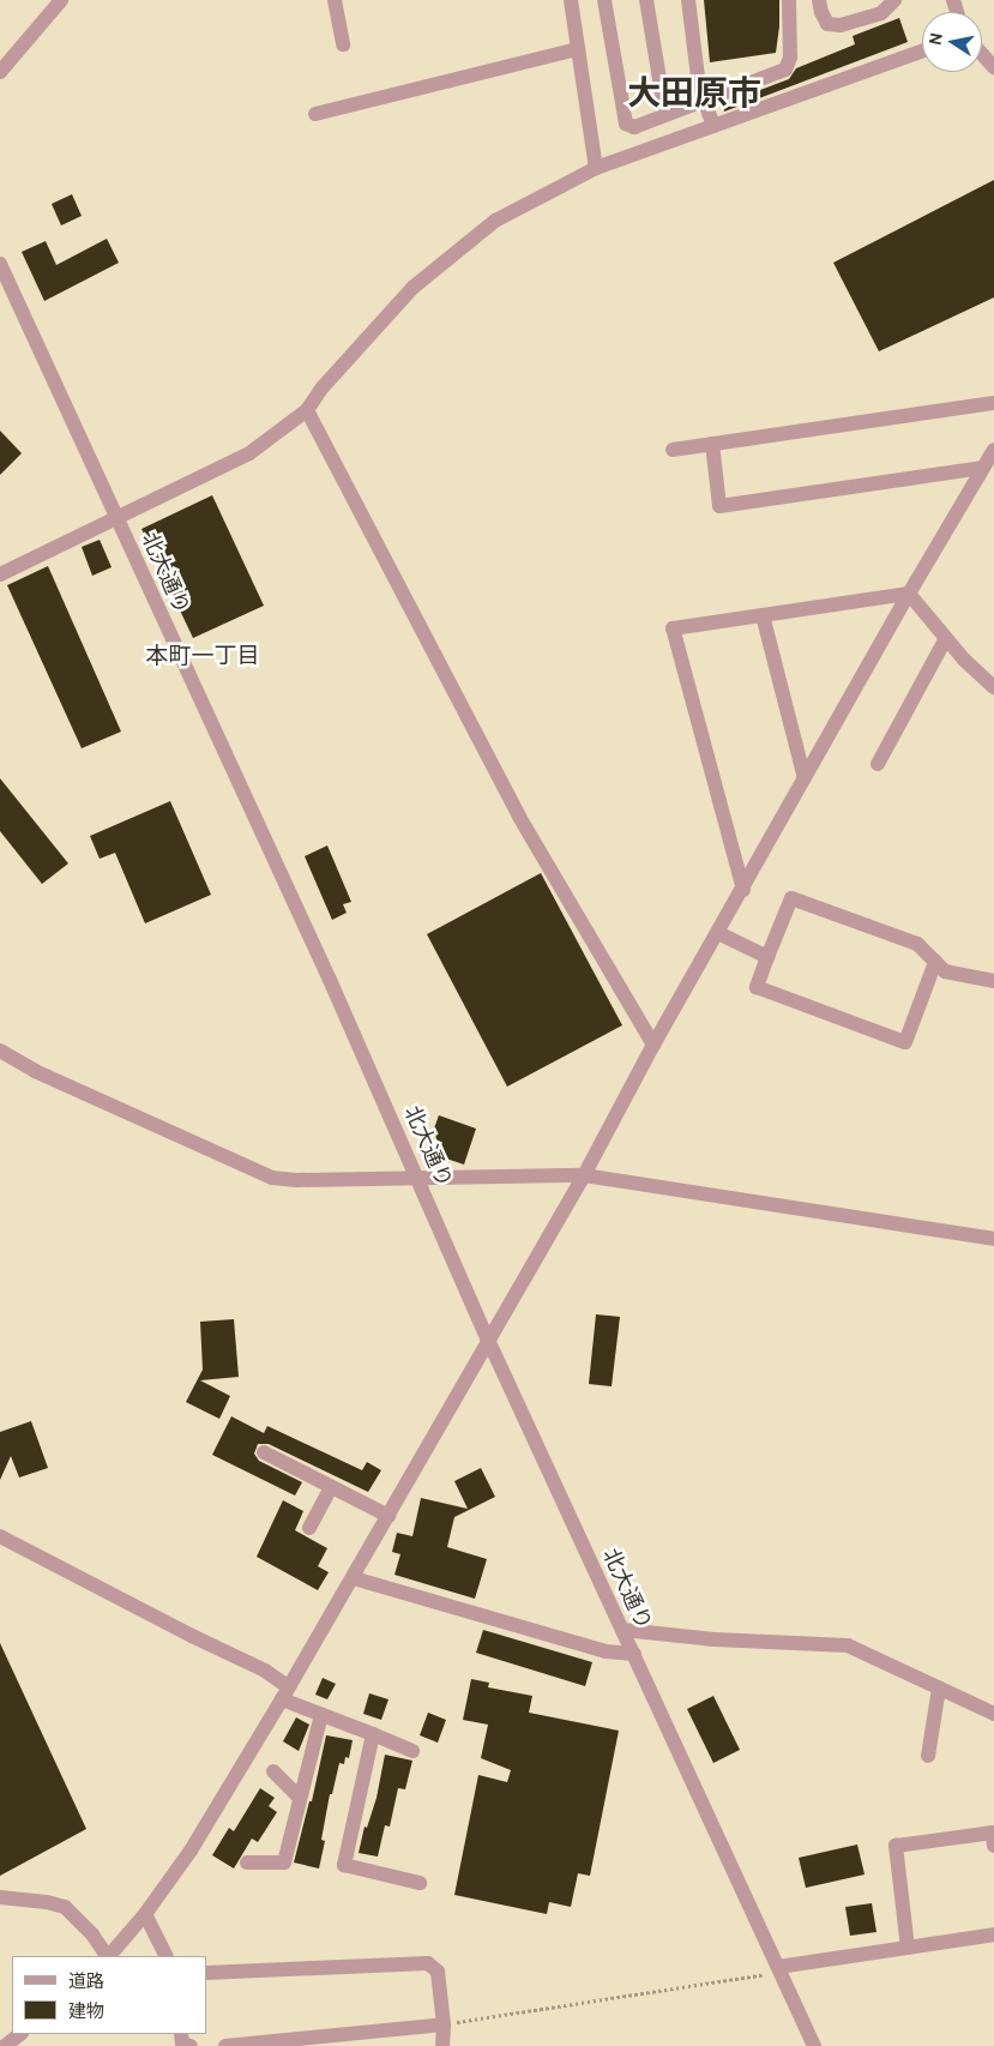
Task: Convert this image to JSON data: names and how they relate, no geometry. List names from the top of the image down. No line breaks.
{"streets":{"street":["北大通り"]},"districts":["大田原市","本町一丁目"],"legend":["道路","建物"],"north":"left"}
